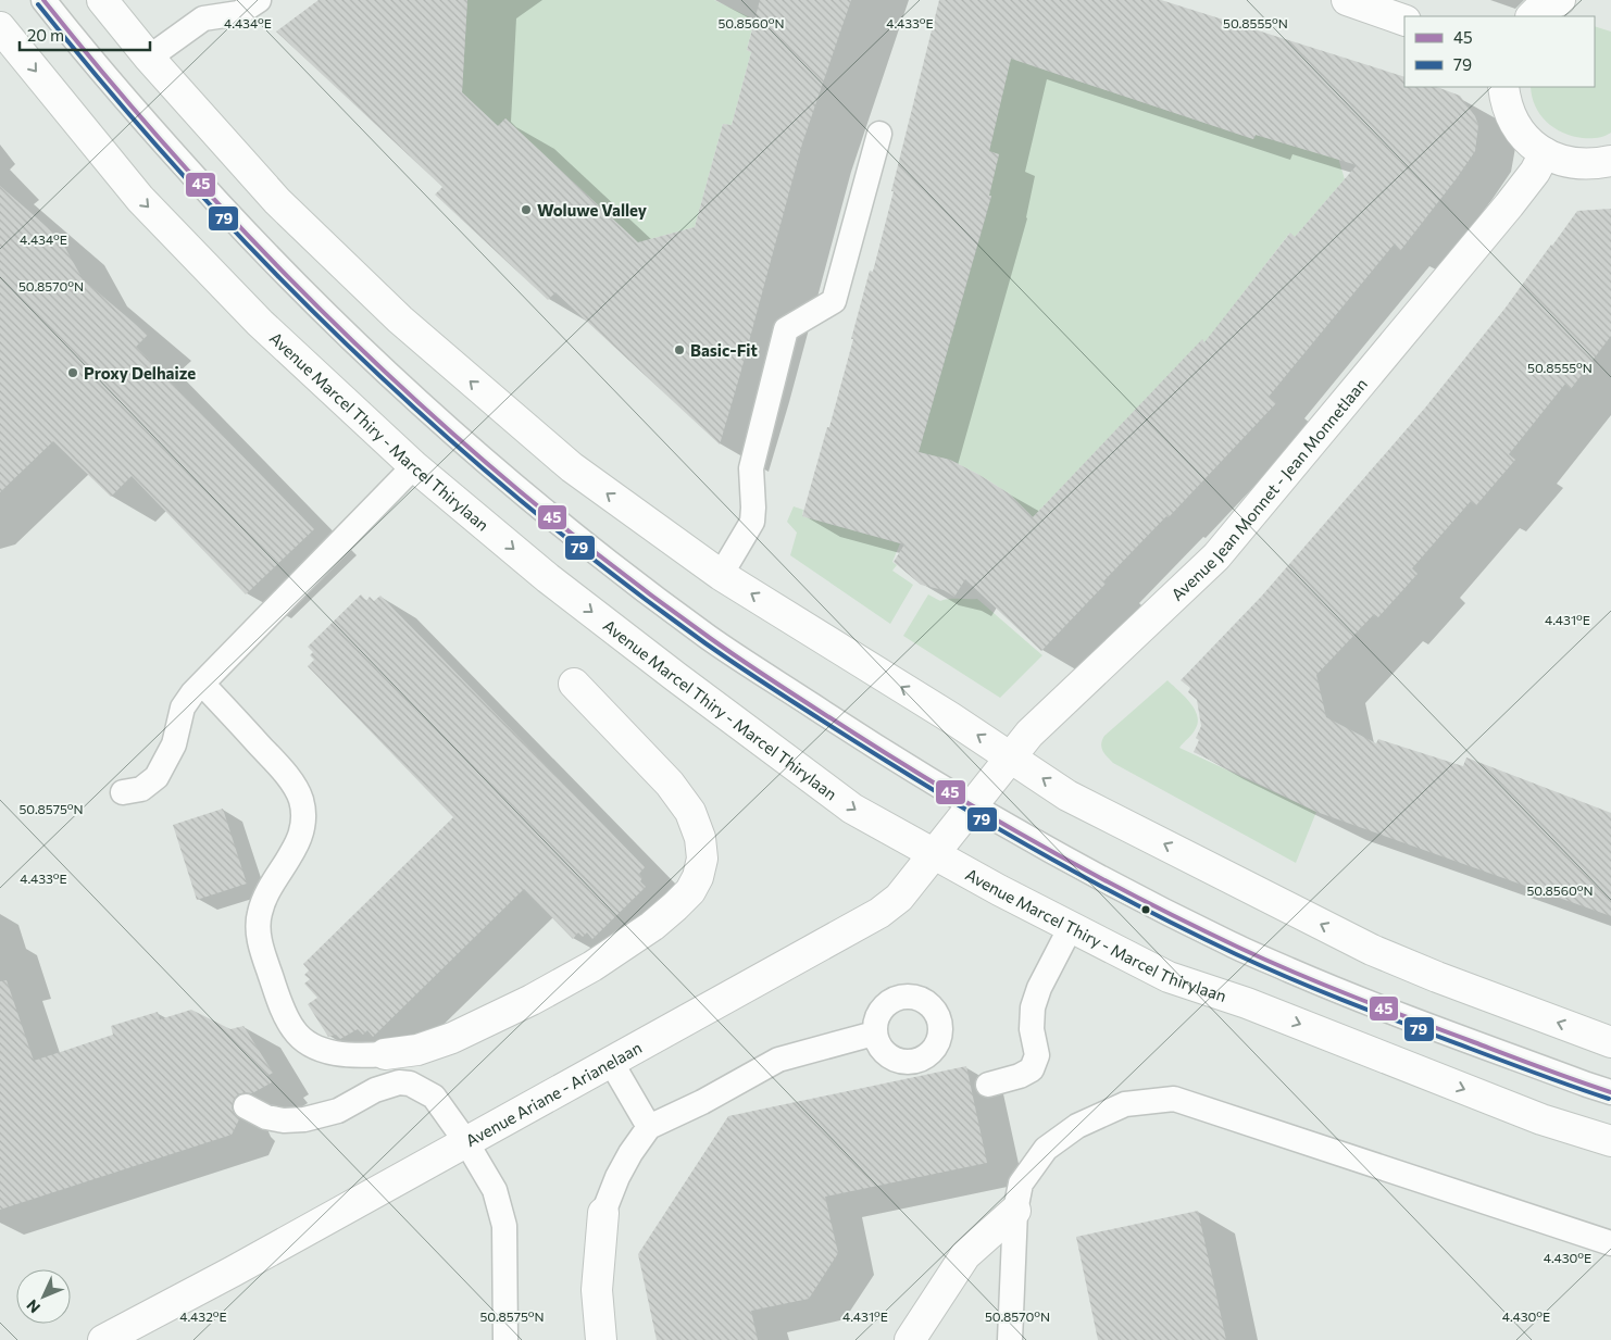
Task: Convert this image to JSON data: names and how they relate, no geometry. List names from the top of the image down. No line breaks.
{"streets":{"main road":["Avenue Marcel Thiry - Marcel Thirylaan","Avenue Jean Monnet - Jean Monnetlaan","Avenue Ariane - Arianelaan"]},"crossings":[["Avenue Marcel Thiry - Marcel Thirylaan","Avenue Ariane - Arianelaan"],["Avenue Jean Monnet - Jean Monnetlaan","Avenue Ariane - Arianelaan"]],"places":["Woluwe Valley","Basic-Fit","Proxy Delhaize"],"lines":["transit line 45","transit line 79"],"legend":["45","79"],"scale_bar":"20 m","north":"bottom left","coordinates":["4.434°E","4.433°E","50.8560°N","50.8555°N","50.8570°N","4.431°E","50.8575°N","4.430°E","4.432°E"]}
